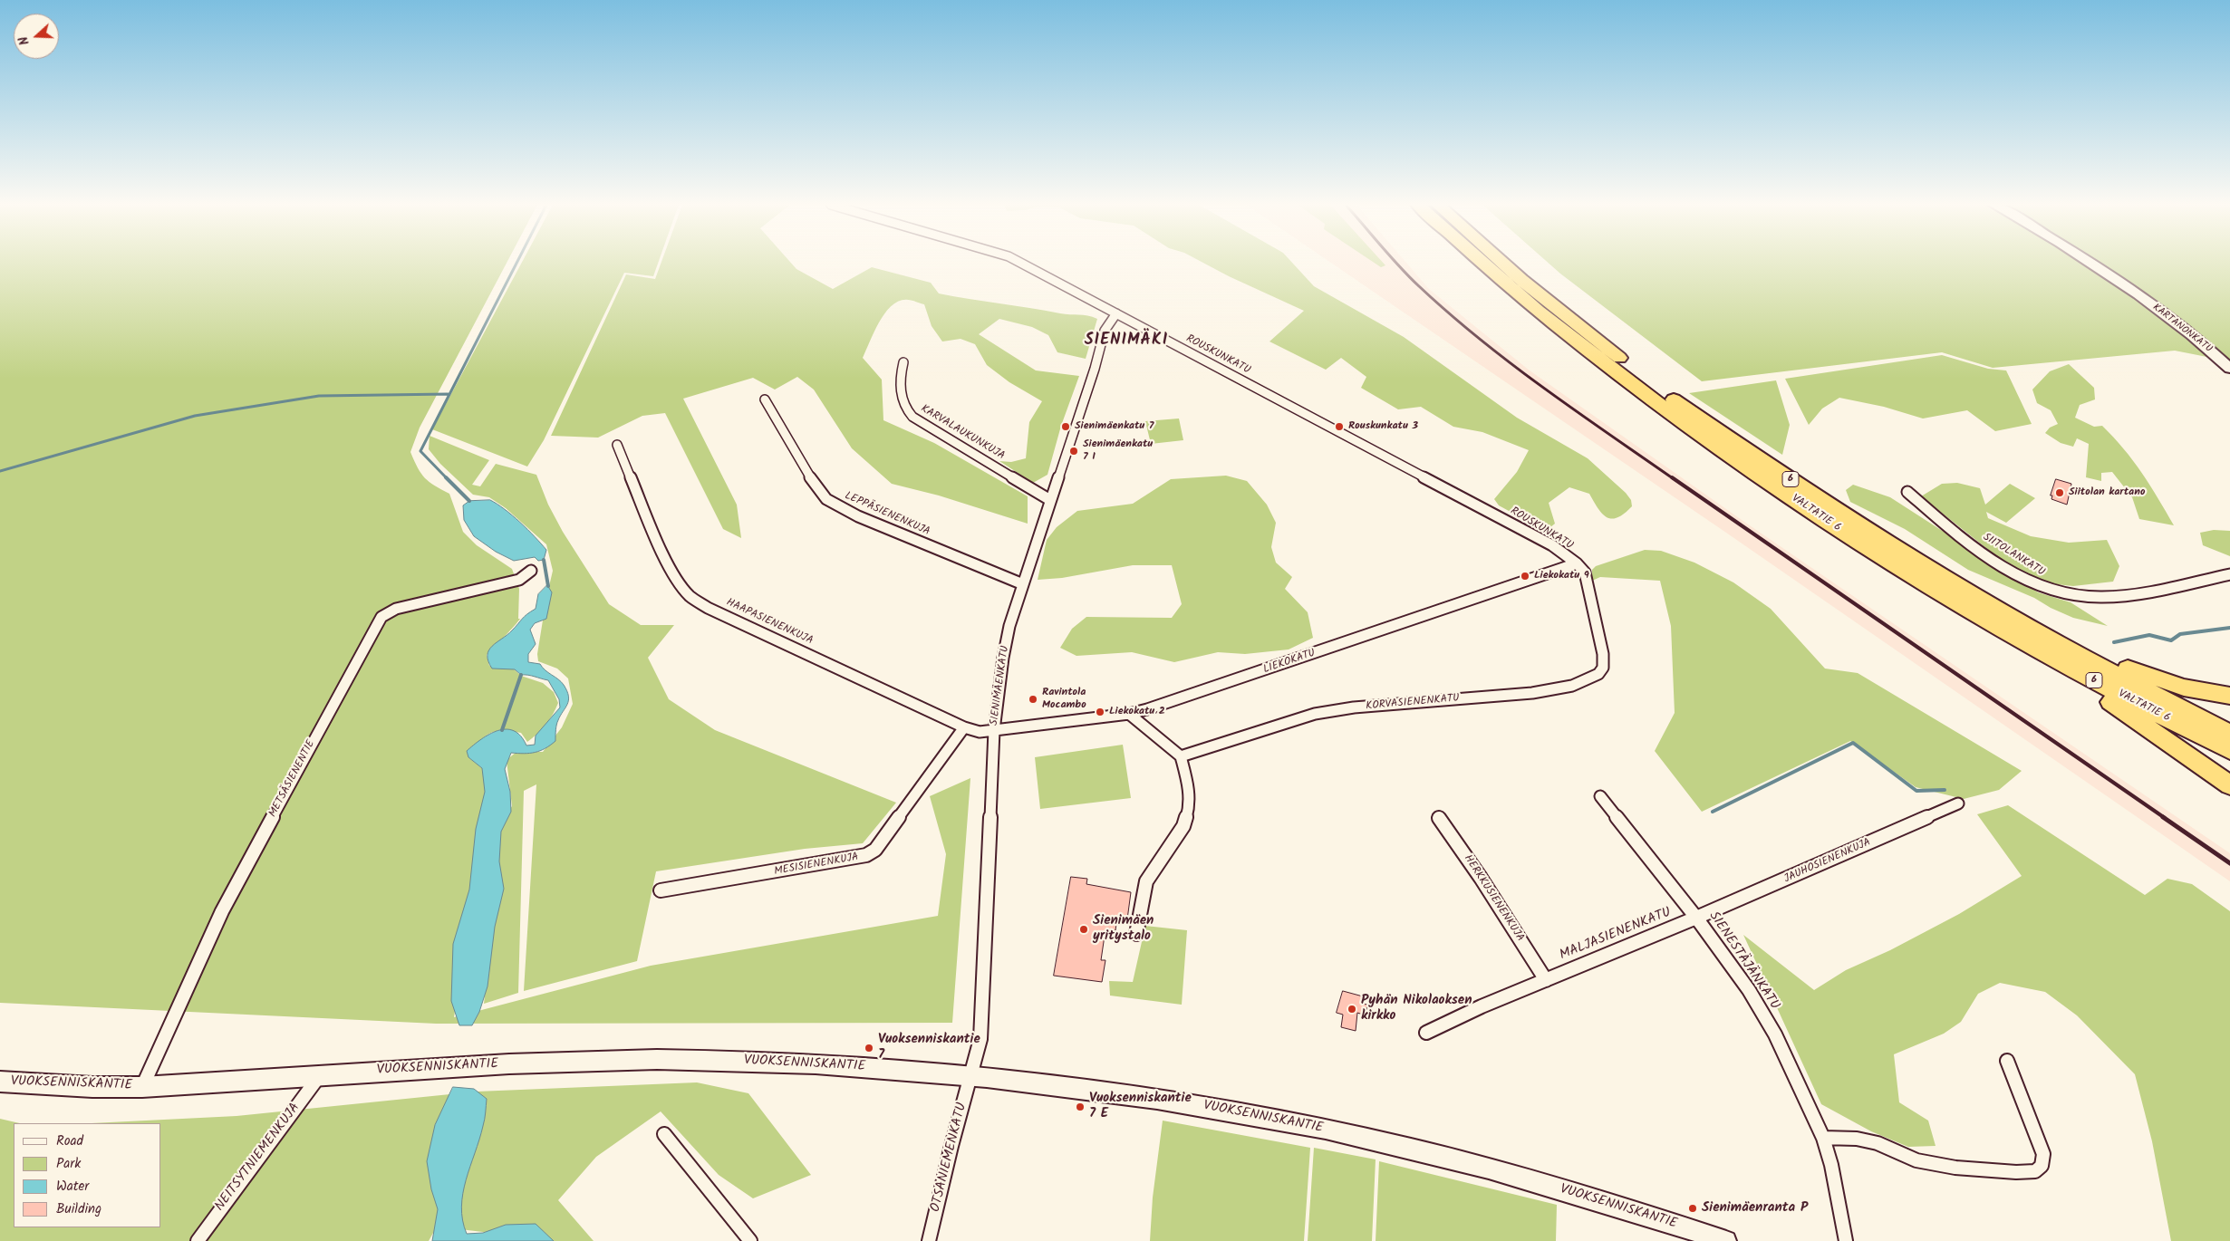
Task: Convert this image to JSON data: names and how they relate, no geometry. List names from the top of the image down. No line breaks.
{"streets":{"highway":["6","VALTATIE 6"],"street":["KARTANONKATU","ROUSKUNKATU","KARVALAUKUNKUJA","LEPPÄSIENENKUJA","SIITOLANKATU","HAAPASIENENKUJA","LIEKOKATU","SIENIMÄENKATU","KORVASIENENKATU","METSÄSIENENTIE","JAUHOSIENENKUJA","MESISIENENKUJA","HERKKUSIENENKUJA","MALJASIENENKATU","SIENESTÄJÄNKATU","VUOKSENNISKANTIE","NEITSYTNIEMENKUJA","OTSANIEMENKATU"]},"crossings":[["ROUSKUNKATU","LIEKOKATU"],["ROUSKUNKATU","SIENIMÄENKATU"],["ROUSKUNKATU","KORVASIENENKATU"],["KARVALAUKUNKUJA","SIENIMÄENKATU"],["LEPPÄSIENENKUJA","SIENIMÄENKATU"],["HAAPASIENENKUJA","LIEKOKATU"],["HAAPASIENENKUJA","SIENIMÄENKATU"],["HAAPASIENENKUJA","MESISIENENKUJA"],["LIEKOKATU","SIENIMÄENKATU"],["LIEKOKATU","KORVASIENENKATU"],["SIENIMÄENKATU","VUOKSENNISKANTIE"],["SIENIMÄENKATU","OTSANIEMENKATU"],["METSÄSIENENTIE","VUOKSENNISKANTIE"],["JAUHOSIENENKUJA","MALJASIENENKATU"],["JAUHOSIENENKUJA","SIENESTÄJÄNKATU"],["HERKKUSIENENKUJA","MALJASIENENKATU"],["MALJASIENENKATU","SIENESTÄJÄNKATU"],["VUOKSENNISKANTIE","NEITSYTNIEMENKUJA"],["VUOKSENNISKANTIE","OTSANIEMENKATU"]],"districts":["SIENIMÄKI"],"places":["Sienimäenkatu 7","Rouskunkatu 3","Sienimäenkatu 7 I","Siitolan kartano","Liekokatu 9","Ravintola Mocambo","Liekokatu 2","Sienimäen yritystalo","Pyhän Nikolaoksen kirkko","Vuoksenniskantie 7","Vuoksenniskantie 7 E","Sienimäenranta P"],"legend":["Road","Park","Water","Building"],"north":"left"}
